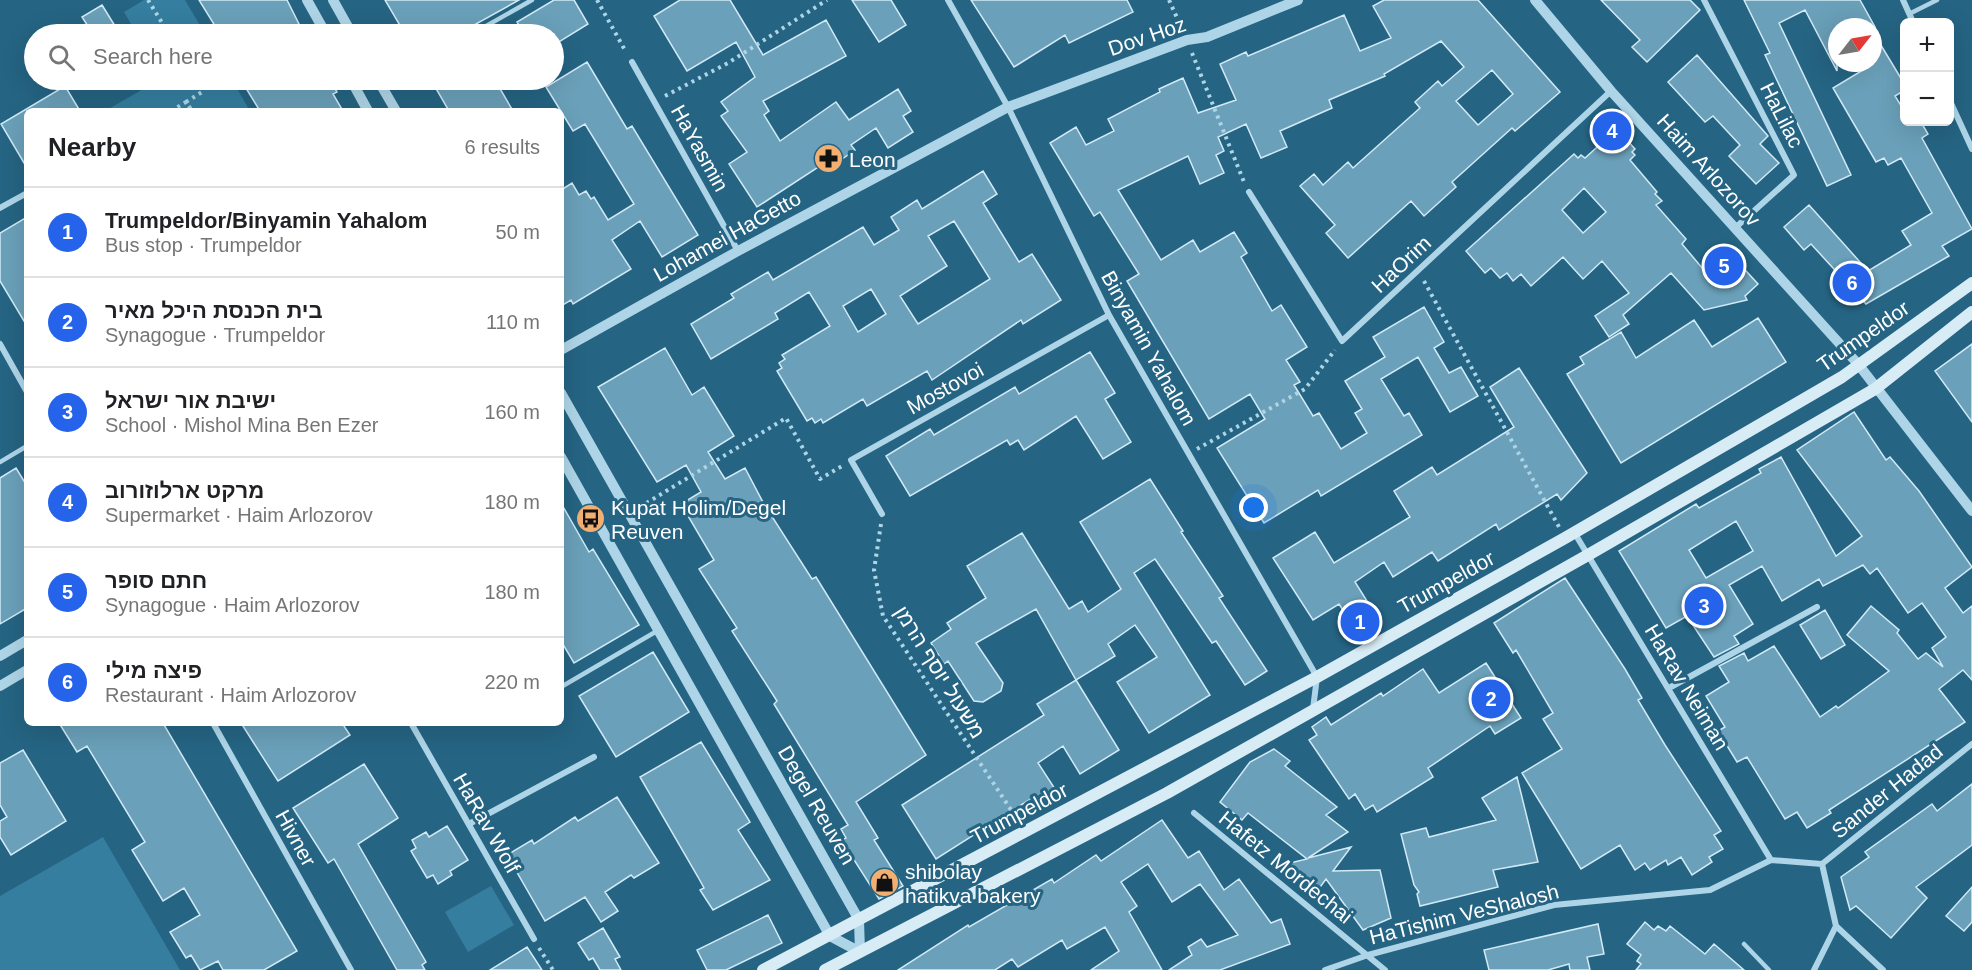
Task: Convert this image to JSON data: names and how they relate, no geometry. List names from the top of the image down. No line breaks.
{"streets":{"main road":["Trumpeldor"],"street":["Dov Hoz","HaLilac","HaYasmin","Haim Arlozorov","Lohamei HaGetto","HaOrim","Binyamin Yahalom","Mostovoi","HaRav Neiman","Sander Hadad","Degel Reuven","HaRav Wolf","Hivner","Hafetz Mordechai","HaTishim VeShalosh"],"path":["משעול יוסף הרמן"]},"crossings":[["Dov Hoz","Lohamei HaGetto"],["Dov Hoz","Binyamin Yahalom"],["HaLilac","Haim Arlozorov"],["HaYasmin","Lohamei HaGetto"],["Haim Arlozorov","HaOrim"],["Haim Arlozorov","Trumpeldor"],["Lohamei HaGetto","Binyamin Yahalom"],["Trumpeldor","Binyamin Yahalom"],["Trumpeldor","משעול יוסף הרמן"],["Trumpeldor","HaRav Neiman"],["Trumpeldor","Degel Reuven"],["Binyamin Yahalom","Mostovoi"],["HaRav Neiman","HaTishim VeShalosh"],["Hafetz Mordechai","HaTishim VeShalosh"]],"places":{"pharmacy":["Leon"],"bus stop":["Kupat Holim/Degel Reuven"],"shop":["shibolay hatikva bakery"]},"north":"top right","page":{"map_buttons":["+","−"],"search":"Search here","heading":["Nearby","6 results"],"pins":["4","5","6","3","1","2"],"list":[{"mark":"1","name":"Trumpeldor/Binyamin Yahalom","note":"Bus stop · Trumpeldor","value":"50 m"},{"mark":"2","name":"בית הכנסת היכל מאיר","note":"Synagogue · Trumpeldor","value":"110 m"},{"mark":"3","name":"ישיבת אור ישראל","note":"School · Mishol Mina Ben Ezer","value":"160 m"},{"mark":"4","name":"מרקט ארלוזורוב","note":"Supermarket · Haim Arlozorov","value":"180 m"},{"mark":"5","name":"חתם סופר","note":"Synagogue · Haim Arlozorov","value":"180 m"},{"mark":"6","name":"פיצה מילי","note":"Restaurant · Haim Arlozorov","value":"220 m"}]}}
